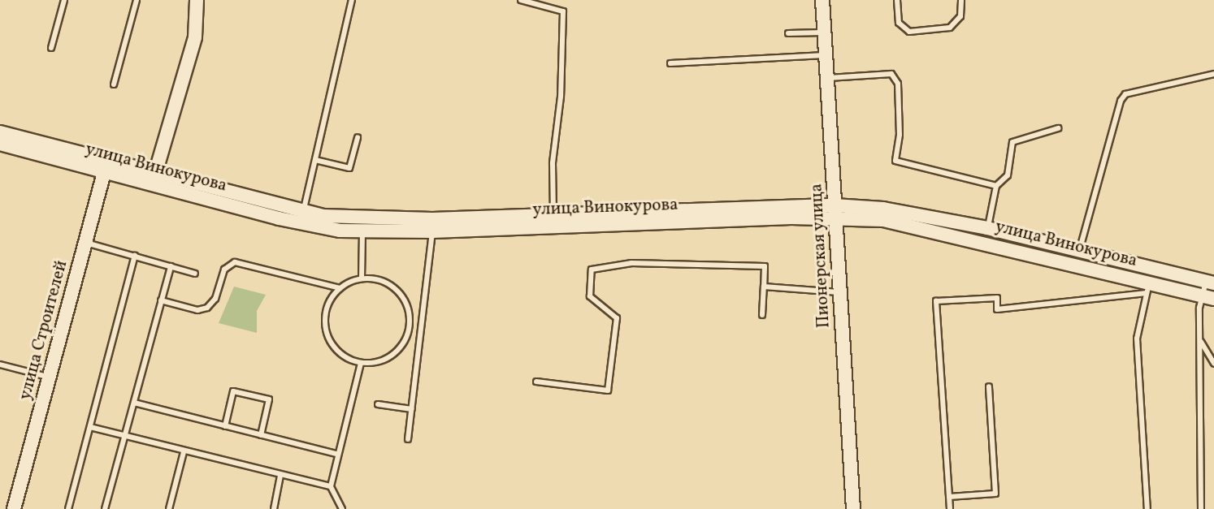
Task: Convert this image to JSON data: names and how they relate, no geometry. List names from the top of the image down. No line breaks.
{"streets":{"main road":["улица Винокурова","Пионерская улица","улица Строителей"]},"crossings":[["улица Винокурова","Пионерская улица"],["улица Винокурова","улица Строителей"]]}
